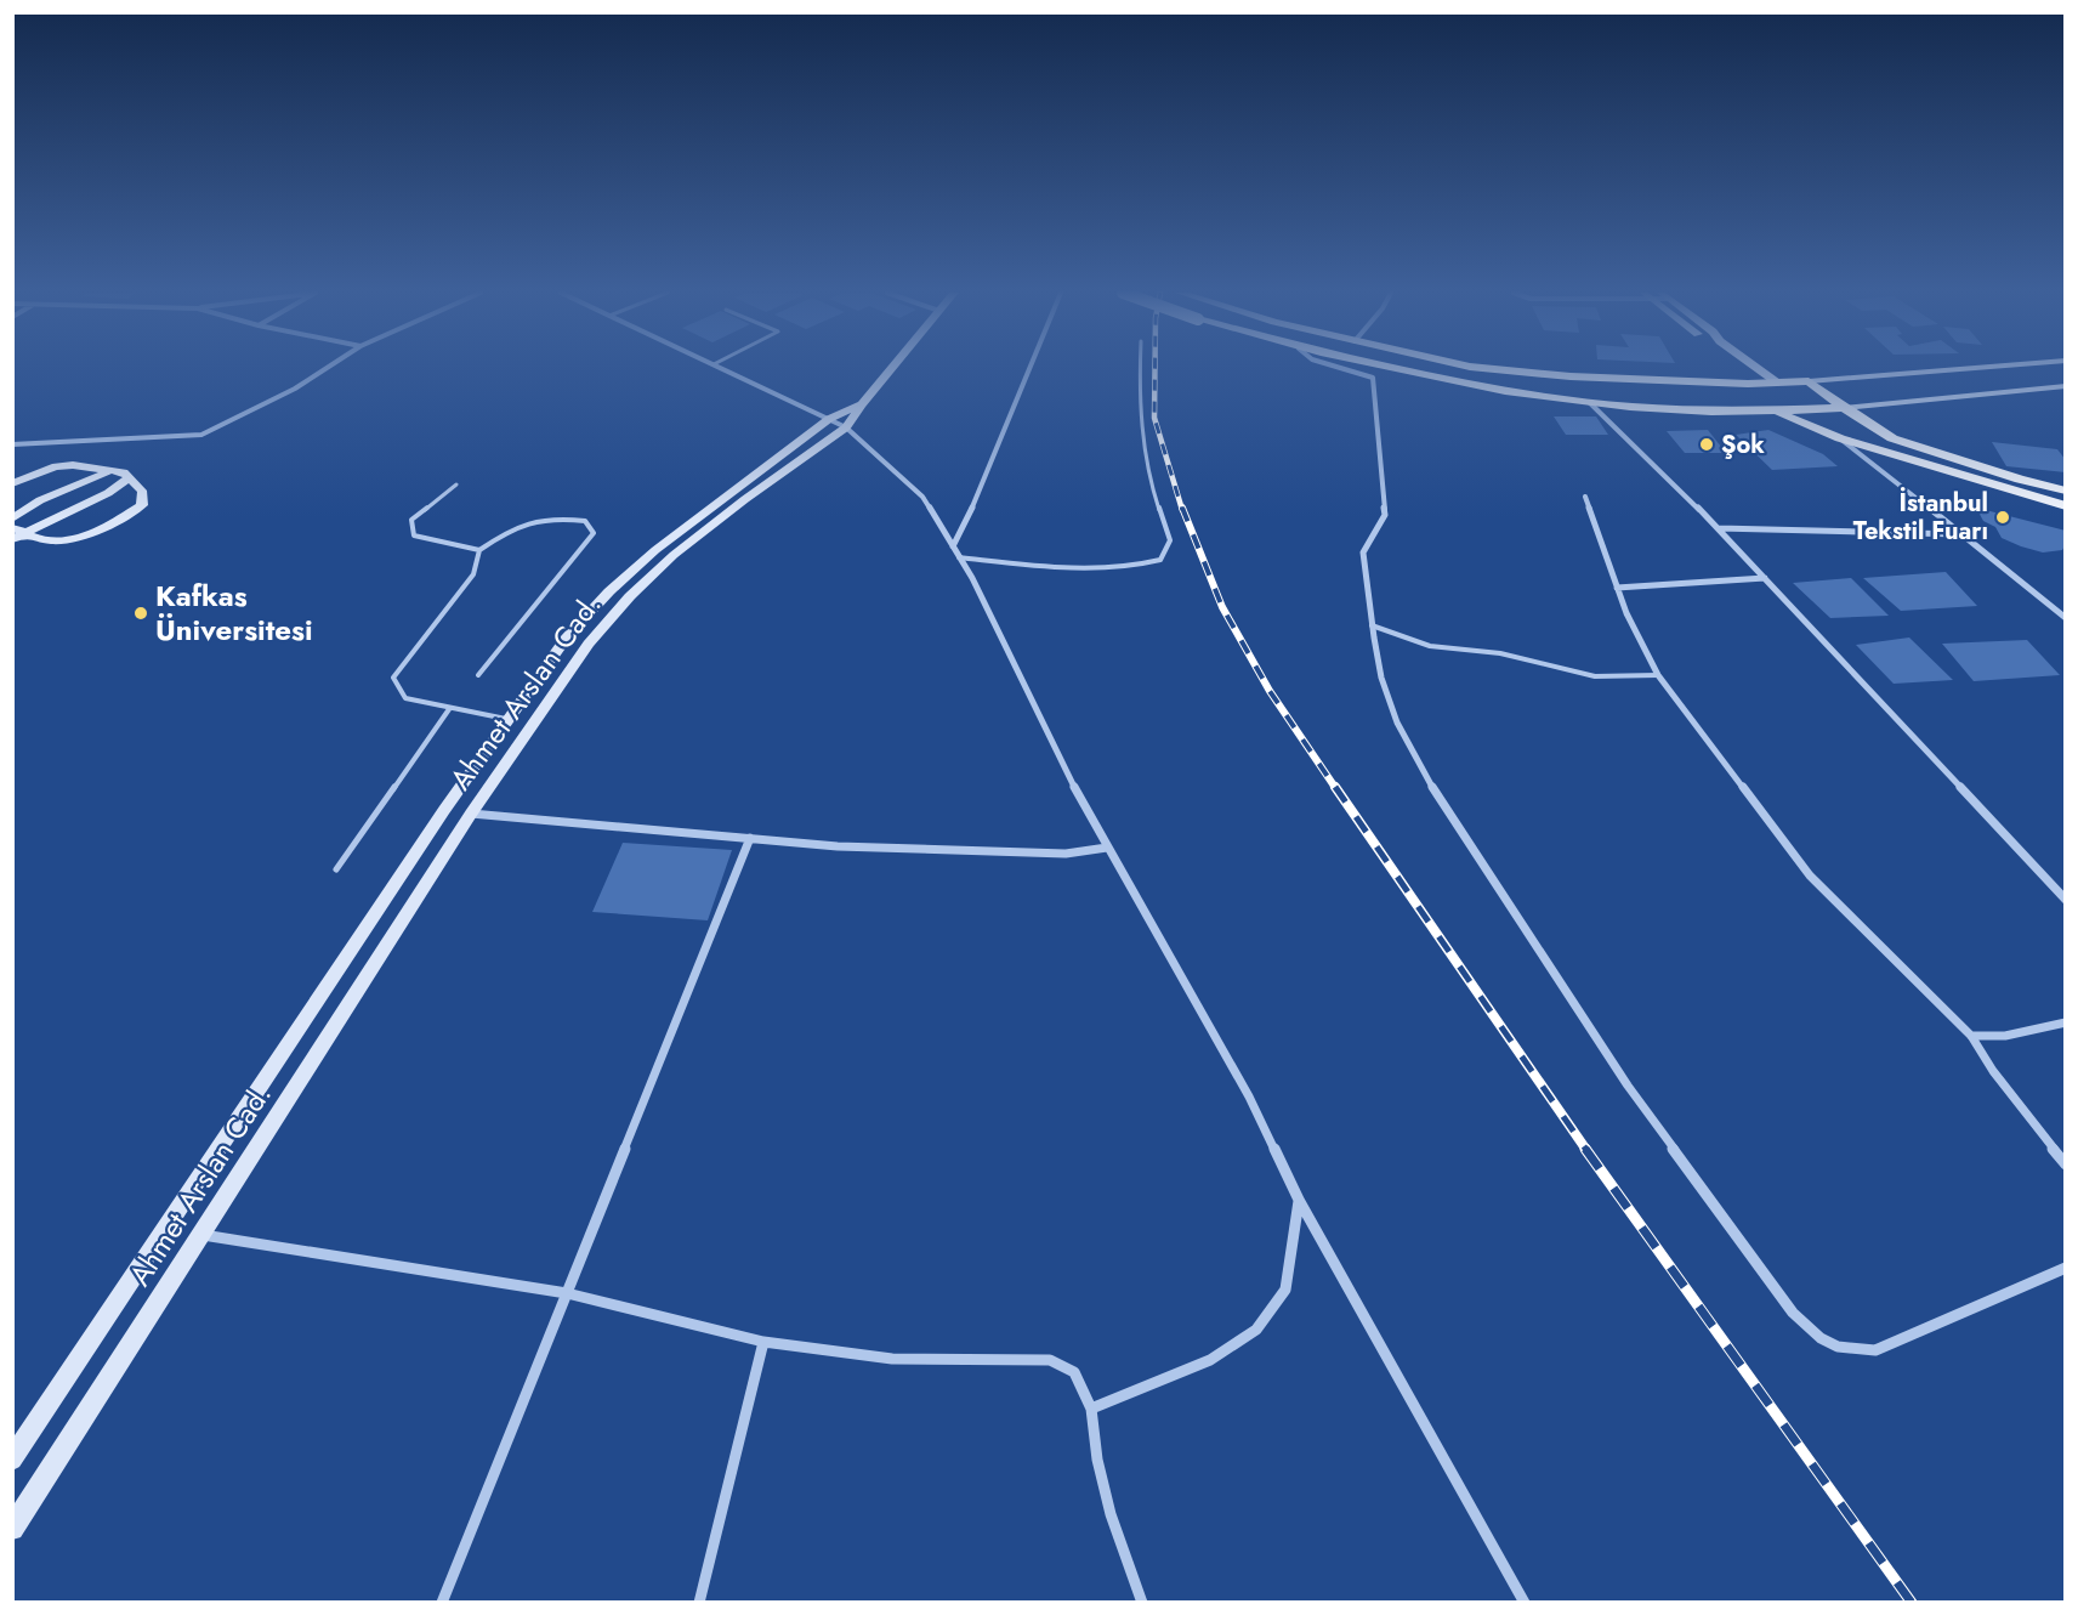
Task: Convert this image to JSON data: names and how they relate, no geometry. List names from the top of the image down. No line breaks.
{"streets":{"street":["Ahmet Arslan Cad."]},"places":["Şok","İstanbul Tekstil Fuarı","Kafkas Üniversitesi"]}
